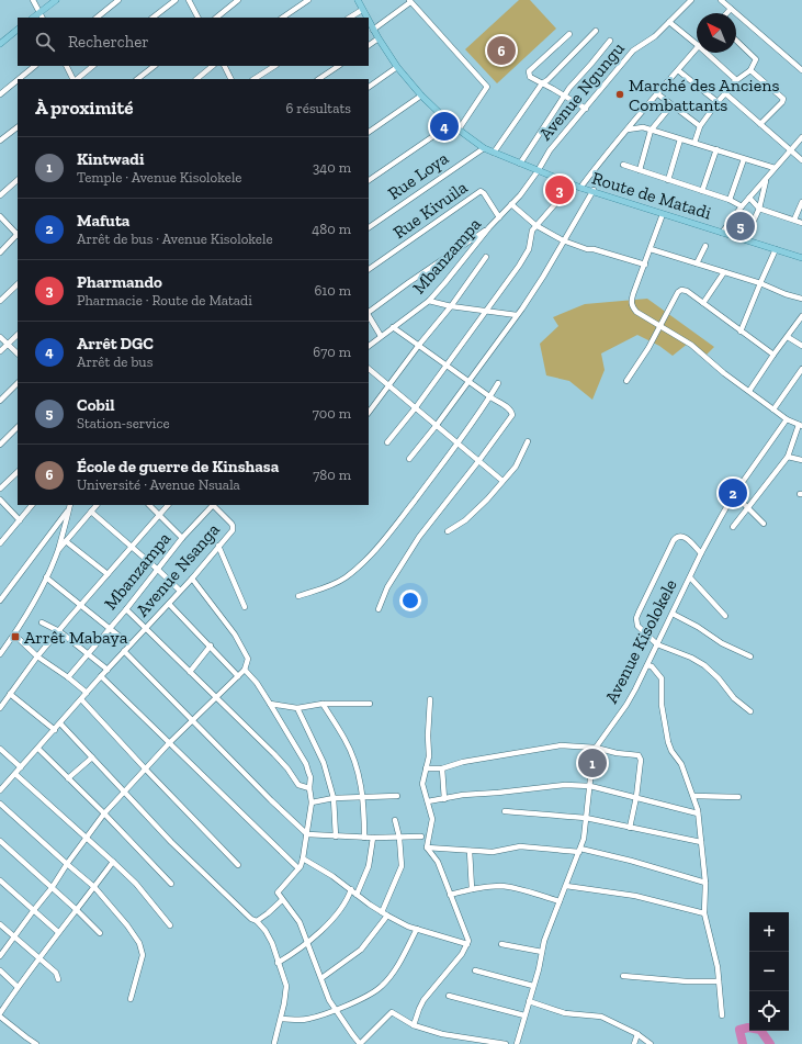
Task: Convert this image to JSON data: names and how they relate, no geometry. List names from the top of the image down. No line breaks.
{"streets":{"main road":["Route de Matadi"],"street":["Avenue Ngungu","Rue Loya","Rue Kivuila","Mbanzampa","Avenue Nsanga","Avenue Kisolokele"]},"crossings":[["Avenue Ngungu","Route de Matadi"],["Avenue Ngungu","Mbanzampa"],["Rue Loya","Route de Matadi"],["Route de Matadi","Mbanzampa"],["Rue Kivuila","Mbanzampa"]],"places":{"other":["Marché des Anciens Combattants"],"transit":["Arrêt Mabaya"]},"north":"top left","page":{"search":"Rechercher","pins":["6","4","3","5","2","1"],"heading":["À proximité","6 résultats"],"list":[{"mark":"1","name":"Kintwadi","note":"Temple · Avenue Kisolokele","value":"340 m"},{"mark":"2","name":"Mafuta","note":"Arrêt de bus · Avenue Kisolokele","value":"480 m"},{"mark":"3","name":"Pharmando","note":"Pharmacie · Route de Matadi","value":"610 m"},{"mark":"4","name":"Arrêt DGC","note":"Arrêt de bus","value":"670 m"},{"mark":"5","name":"Cobil","note":"Station-service","value":"700 m"},{"mark":"6","name":"École de guerre de Kinshasa","note":"Université · Avenue Nsuala","value":"780 m"}],"map_buttons":["+","−"]}}
